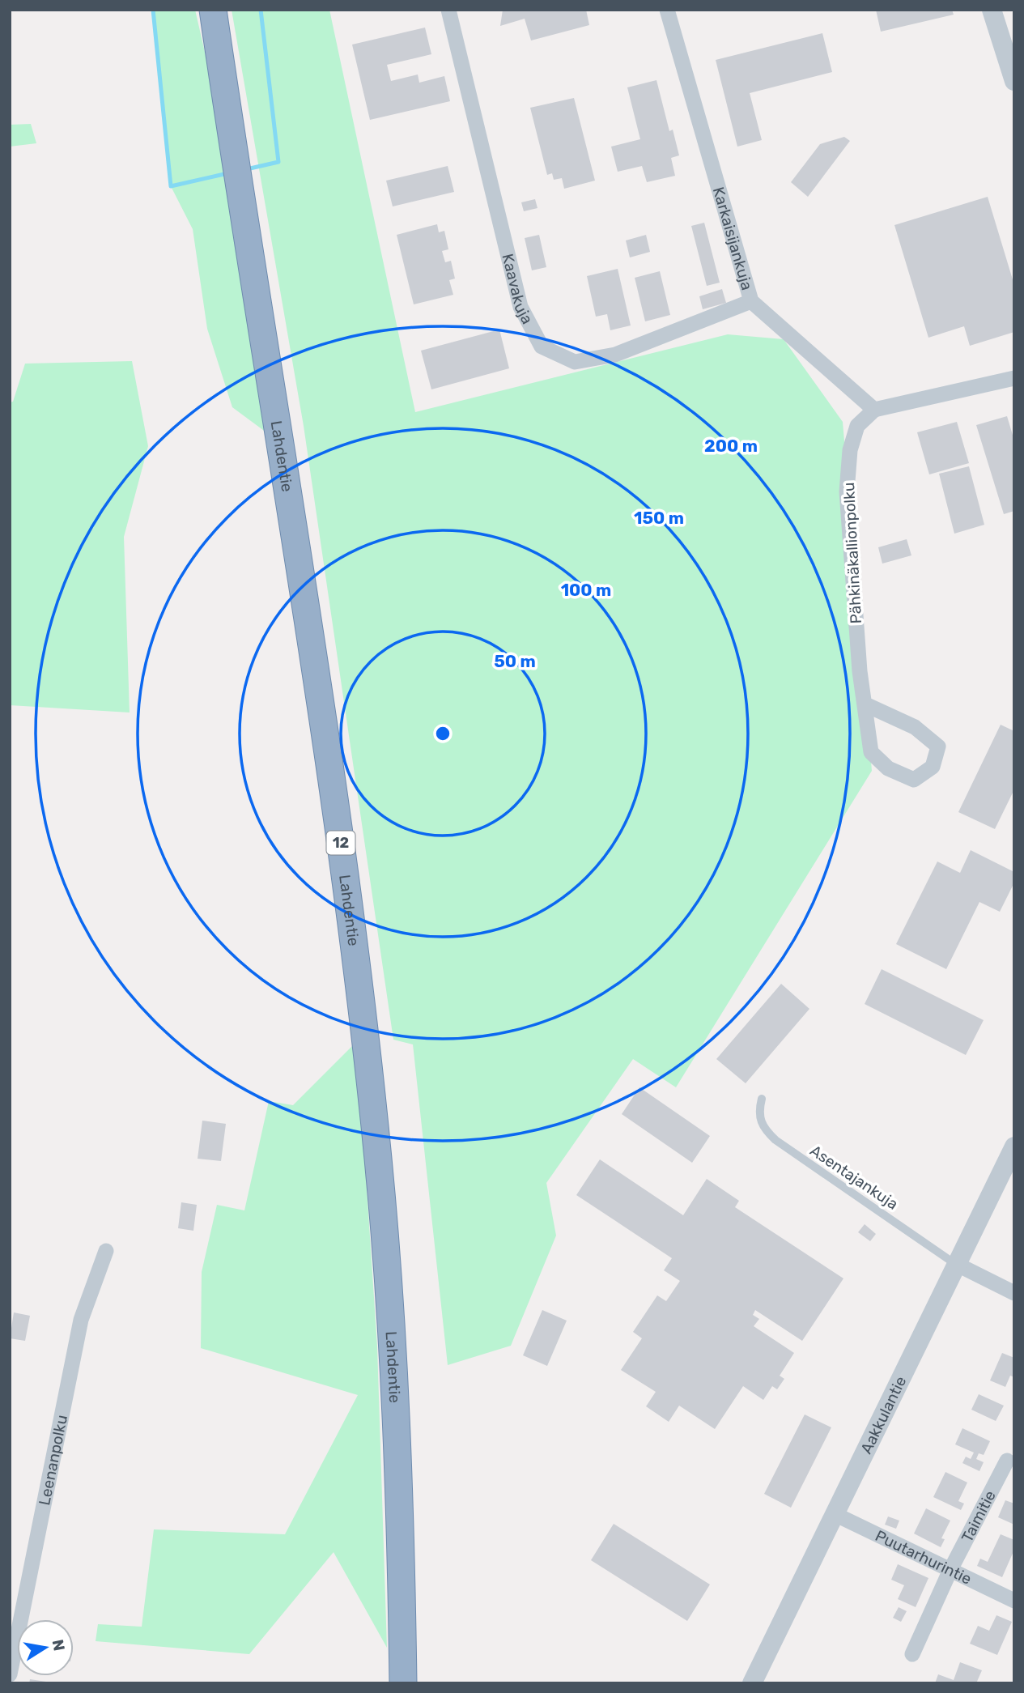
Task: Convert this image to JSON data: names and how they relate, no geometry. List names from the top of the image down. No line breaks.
{"streets":{"highway":["Lahdentie","12"],"street":["Karkaisijankuja","Kaavakuja","Pähkinäkallionpolku","Aakkulantie","Leenanpolku","Taimitie","Puutarhurintie"],"lane":["Asentajankuja"]},"crossings":[["Karkaisijankuja","Kaavakuja"],["Karkaisijankuja","Pähkinäkallionpolku"],["Asentajankuja","Aakkulantie"],["Aakkulantie","Puutarhurintie"],["Taimitie","Puutarhurintie"]],"north":"right","rings":["200 m","150 m","100 m","50 m"]}
